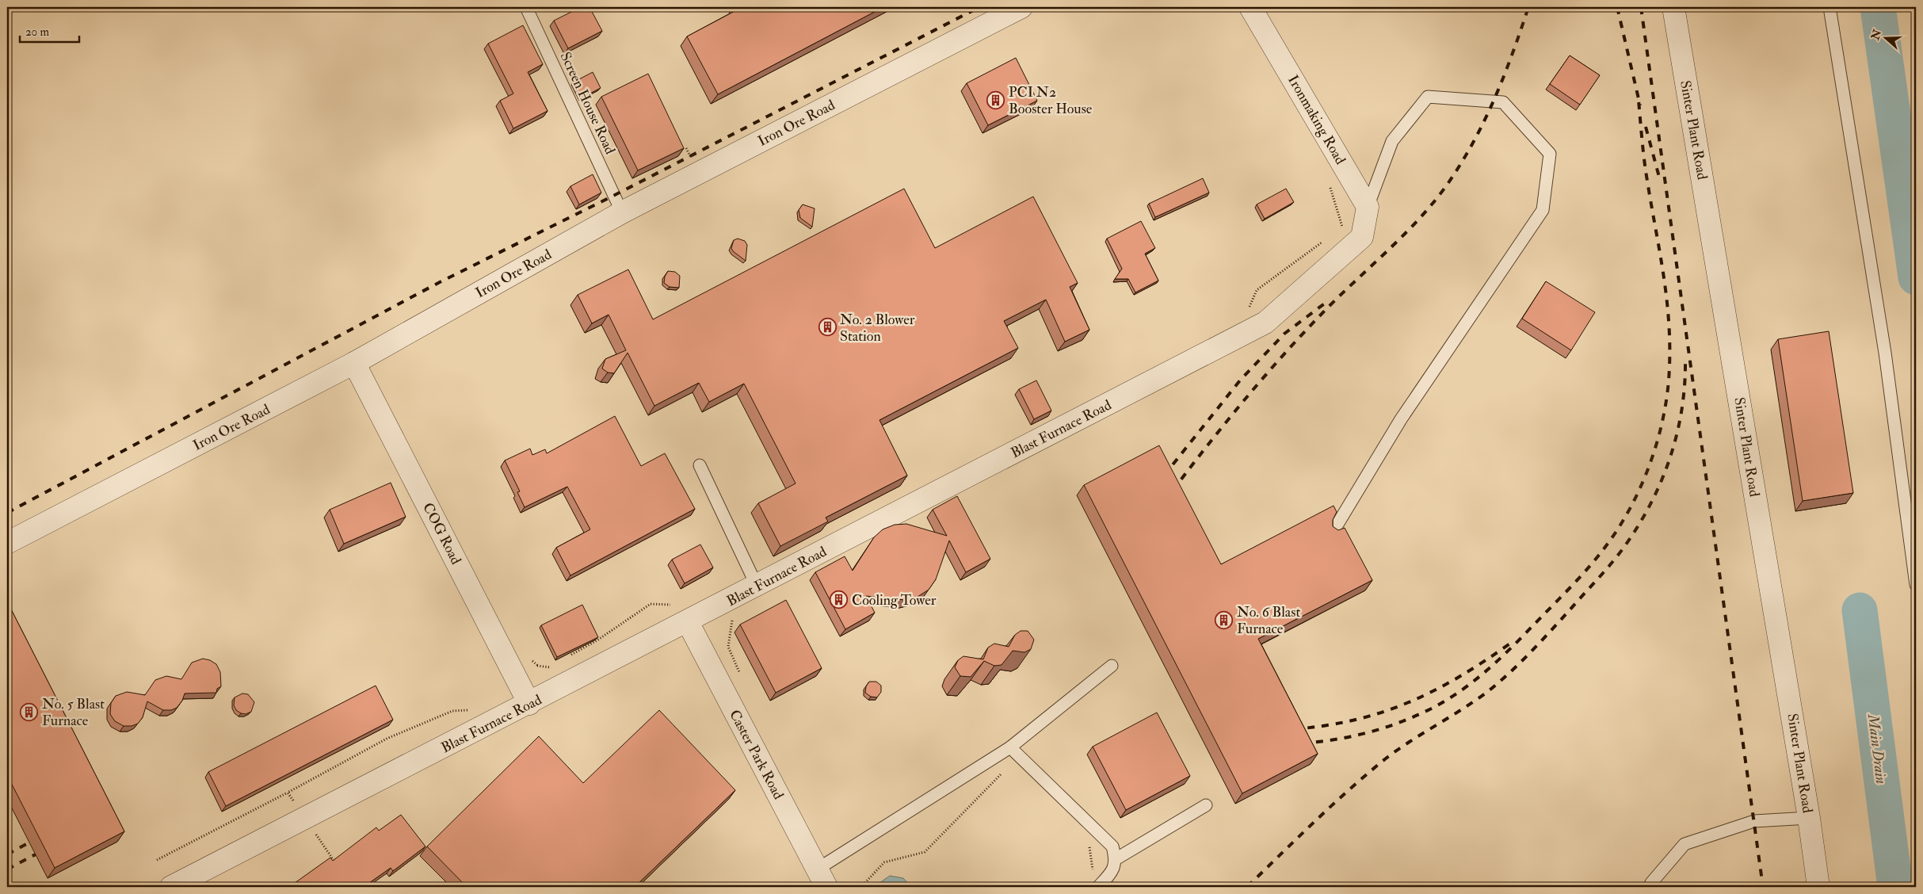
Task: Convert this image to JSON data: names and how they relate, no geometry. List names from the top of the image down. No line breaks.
{"streets":{"street":["Ironmaking Road","Iron Ore Road","Sinter Plant Road","Blast Furnace Road","COG Road","Caster Park Road"],"lane":["Screen House Road"]},"crossings":[["Screen House Road","Iron Ore Road"],["Ironmaking Road","Blast Furnace Road"],["Iron Ore Road","COG Road"],["Blast Furnace Road","COG Road"],["Blast Furnace Road","Caster Park Road"]],"water":["Main Drain"],"places":{"building":["PCI N2 Booster House","No. 2 Blower Station","Cooling Tower","No. 6 Blast Furnace","No. 5 Blast Furnace"]},"scale_bar":"20 m","north":"left"}
